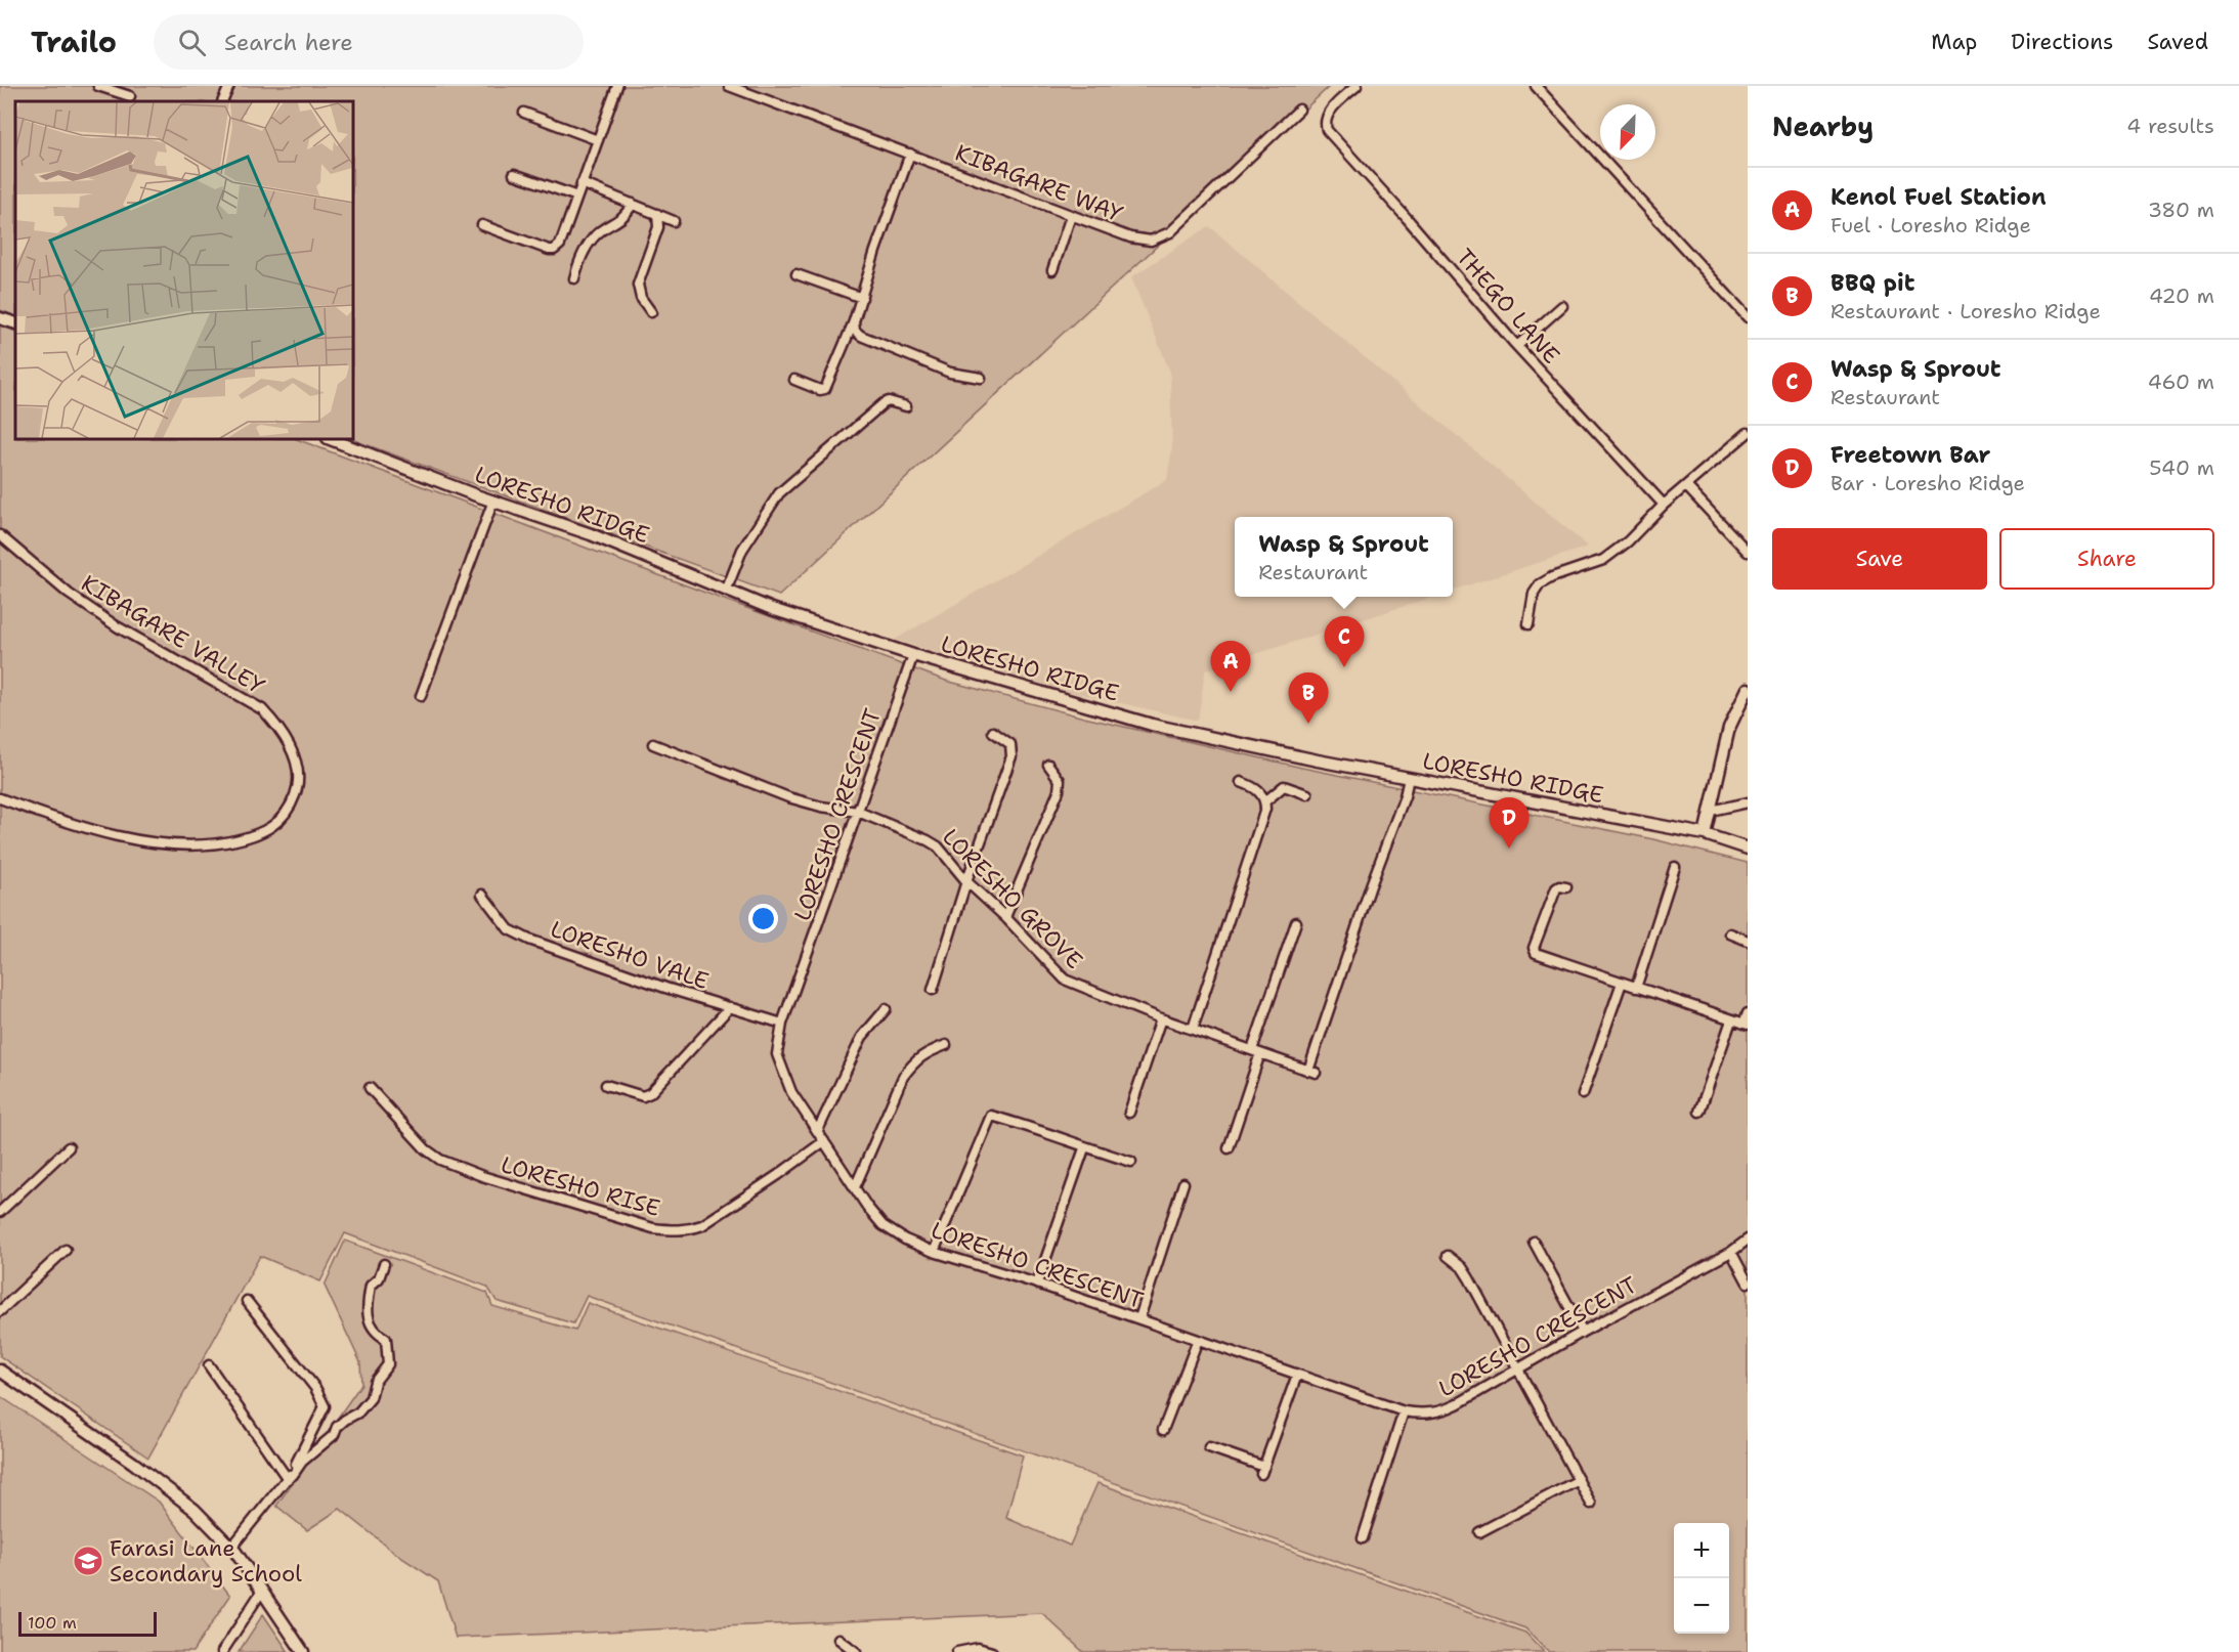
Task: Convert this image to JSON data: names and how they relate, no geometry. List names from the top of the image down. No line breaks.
{"streets":{"main road":["LORESHO RIDGE"],"street":["KIBAGARE WAY","THEGO LANE","KIBAGARE VALLEY","LORESHO CRESCENT","LORESHO GROVE","LORESHO VALE","LORESHO RISE"]},"crossings":[["LORESHO RIDGE","LORESHO CRESCENT"],["LORESHO RIDGE","LORESHO GROVE"],["LORESHO CRESCENT","LORESHO GROVE"],["LORESHO CRESCENT","LORESHO VALE"],["LORESHO CRESCENT","LORESHO RISE"]],"places":{"school or university":["Farasi Lane Secondary School"]},"scale_bar":"100 m","north":"bottom left","page":{"header":"Trailo","search":"Search here","nav":["Map","Directions","Saved"],"heading":["Nearby","4 results"],"list":[{"mark":"A","name":"Kenol Fuel Station","note":"Fuel · Loresho Ridge","value":"380 m"},{"mark":"B","name":"BBQ pit","note":"Restaurant · Loresho Ridge","value":"420 m"},{"mark":"C","name":"Wasp & Sprout","note":"Restaurant","value":"460 m"},{"mark":"D","name":"Freetown Bar","note":"Bar · Loresho Ridge","value":"540 m"}],"buttons":["Save","Share"],"popup":["Wasp & Sprout","Restaurant"],"pins":["C","A","B","D"],"map_buttons":["+","−"],"scale":"100 m"}}
